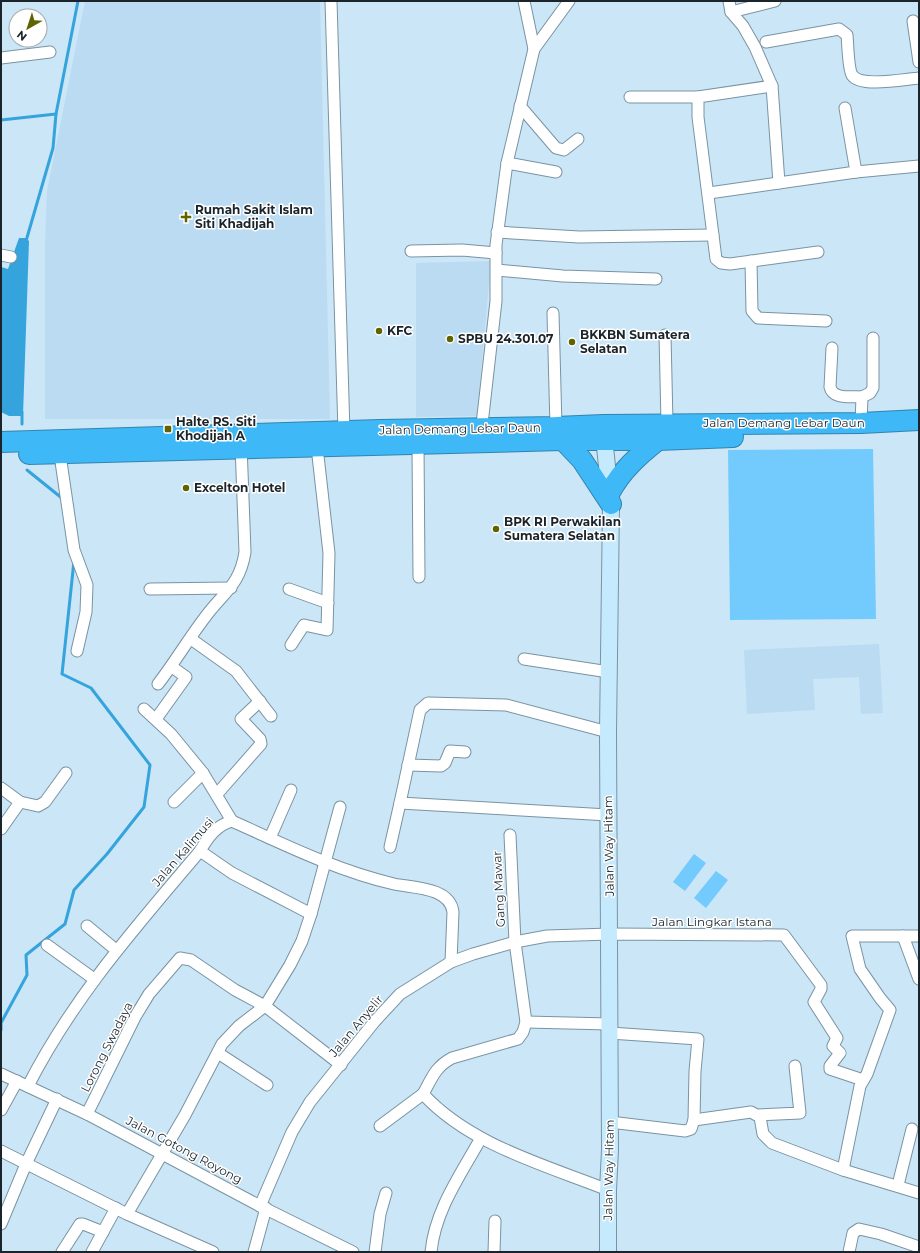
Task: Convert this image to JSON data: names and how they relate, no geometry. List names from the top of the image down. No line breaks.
{"streets":{"highway":["Jalan Demang Lebar Daun"],"street":["Jalan Way Hitam","Jalan Kalimusi","Gang Mawar","Jalan Lingkar Istana","Jalan Anyelir","Lorong Swadaya","Jalan Gotong Royong"]},"crossings":[["Jalan Demang Lebar Daun","Jalan Way Hitam"],["Jalan Way Hitam","Jalan Lingkar Istana"],["Jalan Way Hitam","Jalan Anyelir"],["Jalan Kalimusi","Jalan Anyelir"],["Jalan Kalimusi","Jalan Gotong Royong"],["Gang Mawar","Jalan Anyelir"],["Jalan Lingkar Istana","Jalan Anyelir"],["Jalan Anyelir","Jalan Gotong Royong"],["Lorong Swadaya","Jalan Gotong Royong"]],"places":{"health":["Rumah Sakit Islam Siti Khadijah"],"other":["KFC","SPBU 24.301.07","BKKBN Sumatera Selatan","Excelton Hotel","BPK RI Perwakilan Sumatera Selatan"],"transit":["Halte RS. Siti Khodijah A"]},"north":"bottom left"}
